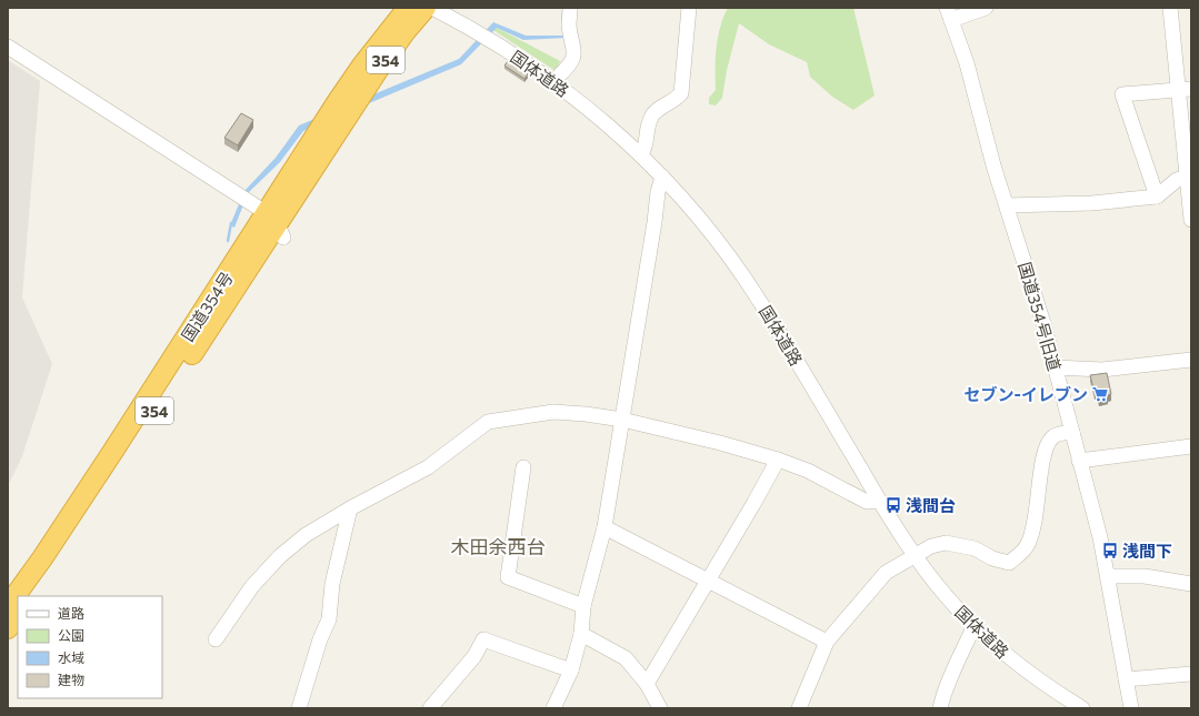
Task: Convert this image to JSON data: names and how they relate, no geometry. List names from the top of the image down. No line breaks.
{"streets":{"highway":["354","国道354号"],"street":["国体道路","国道354号旧道"]},"districts":["木田余西台"],"places":{"supermarket":["セブン-イレブン"],"bus stop":["浅間台","浅間下"]},"legend":["道路","公園","水域","建物"]}
